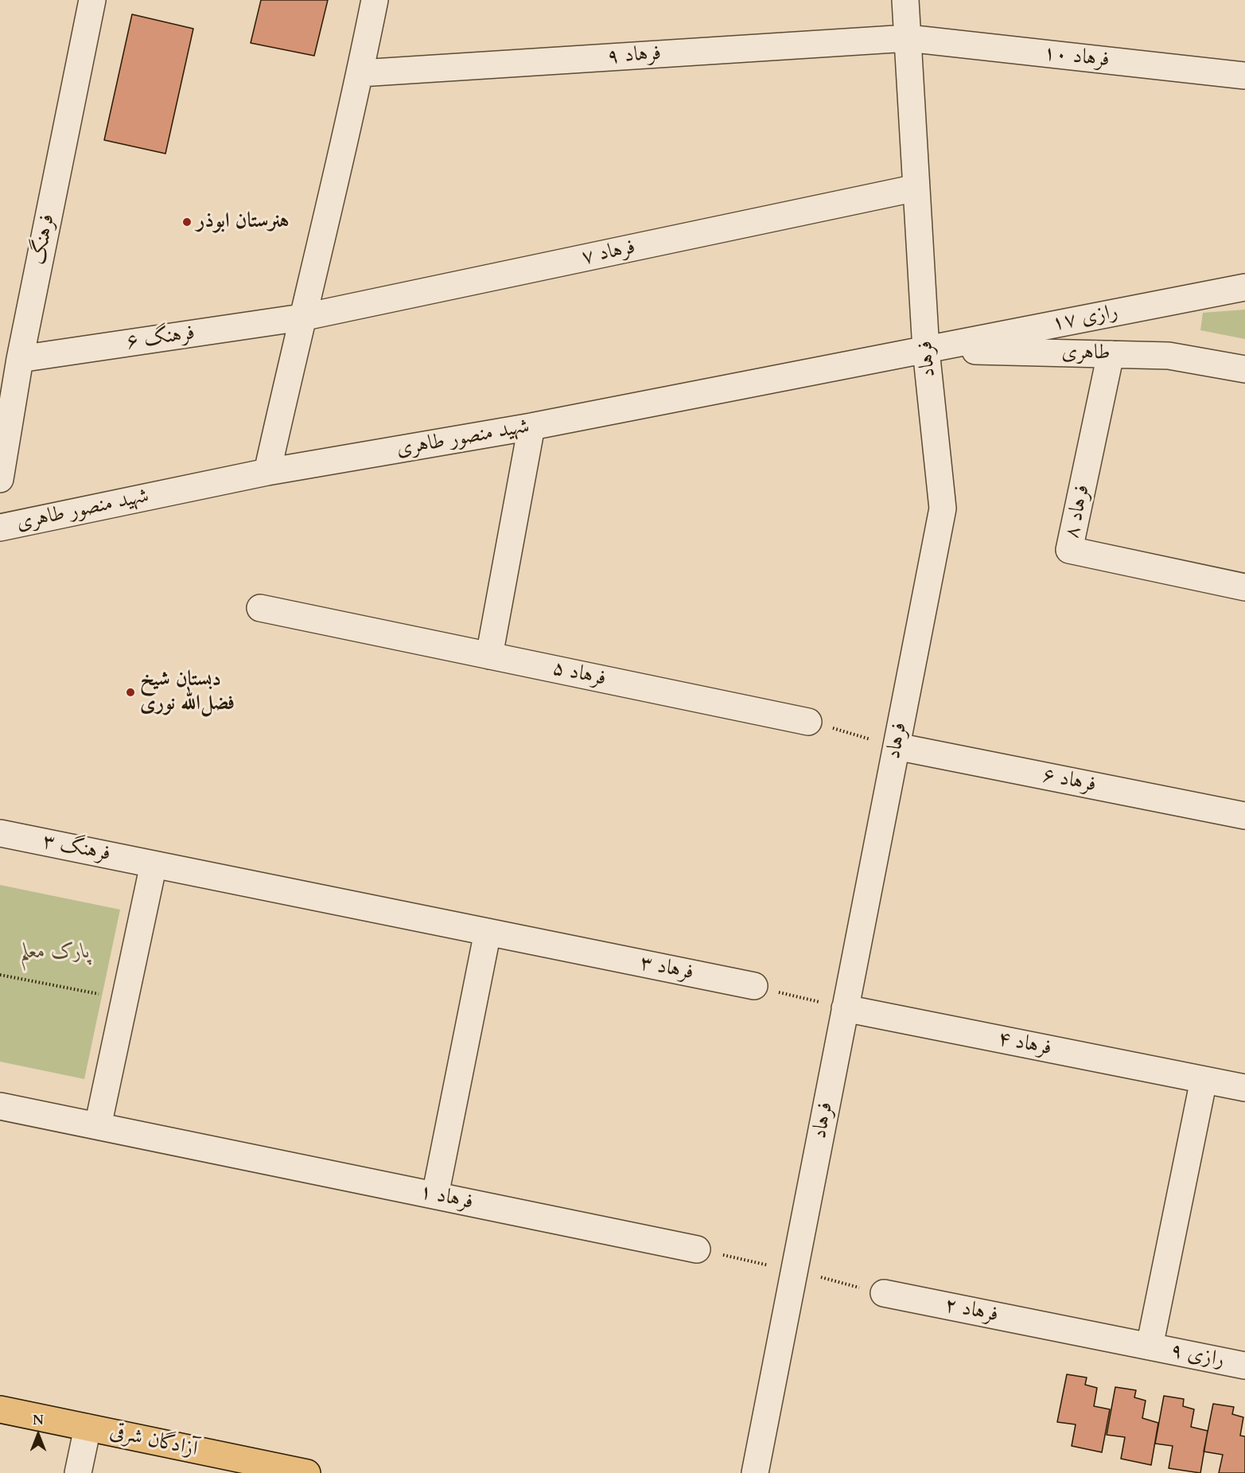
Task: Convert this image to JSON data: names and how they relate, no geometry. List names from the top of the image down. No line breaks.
{"streets":{"main road":["آزادگان شرقی"],"street":["فرهاد ۹","فرهاد ۱۰","فرهنگ","فرهاد ۷","رازی ۱۷","فرهنگ ۶","طاهری","فرهاد","شهید منصور طاهری","فرهاد ۸","فرهاد ۵","فرهاد ۶","فرهنگ ۳","فرهاد ۳","فرهاد ۴","فرهاد ۱","فرهاد ۲","رازی ۹"]},"crossings":[["فرهاد ۹","فرهاد ۱۰"],["فرهاد ۹","فرهاد"],["فرهاد ۱۰","فرهاد"],["فرهنگ","فرهنگ ۶"],["فرهاد ۷","فرهنگ ۶"],["فرهاد ۷","فرهاد"],["رازی ۱۷","طاهری"],["رازی ۱۷","فرهاد"],["رازی ۱۷","شهید منصور طاهری"],["طاهری","فرهاد"],["طاهری","شهید منصور طاهری"],["طاهری","فرهاد ۸"],["فرهاد","شهید منصور طاهری"],["فرهاد","فرهاد ۶"],["فرهاد","فرهاد ۴"],["فرهنگ ۳","فرهاد ۳"],["فرهاد ۲","رازی ۹"]],"parks":["پارک معلم"],"places":["هنرستان ابوذر","دبستان شیخ فضل‌الله نوری"],"north":"top"}
